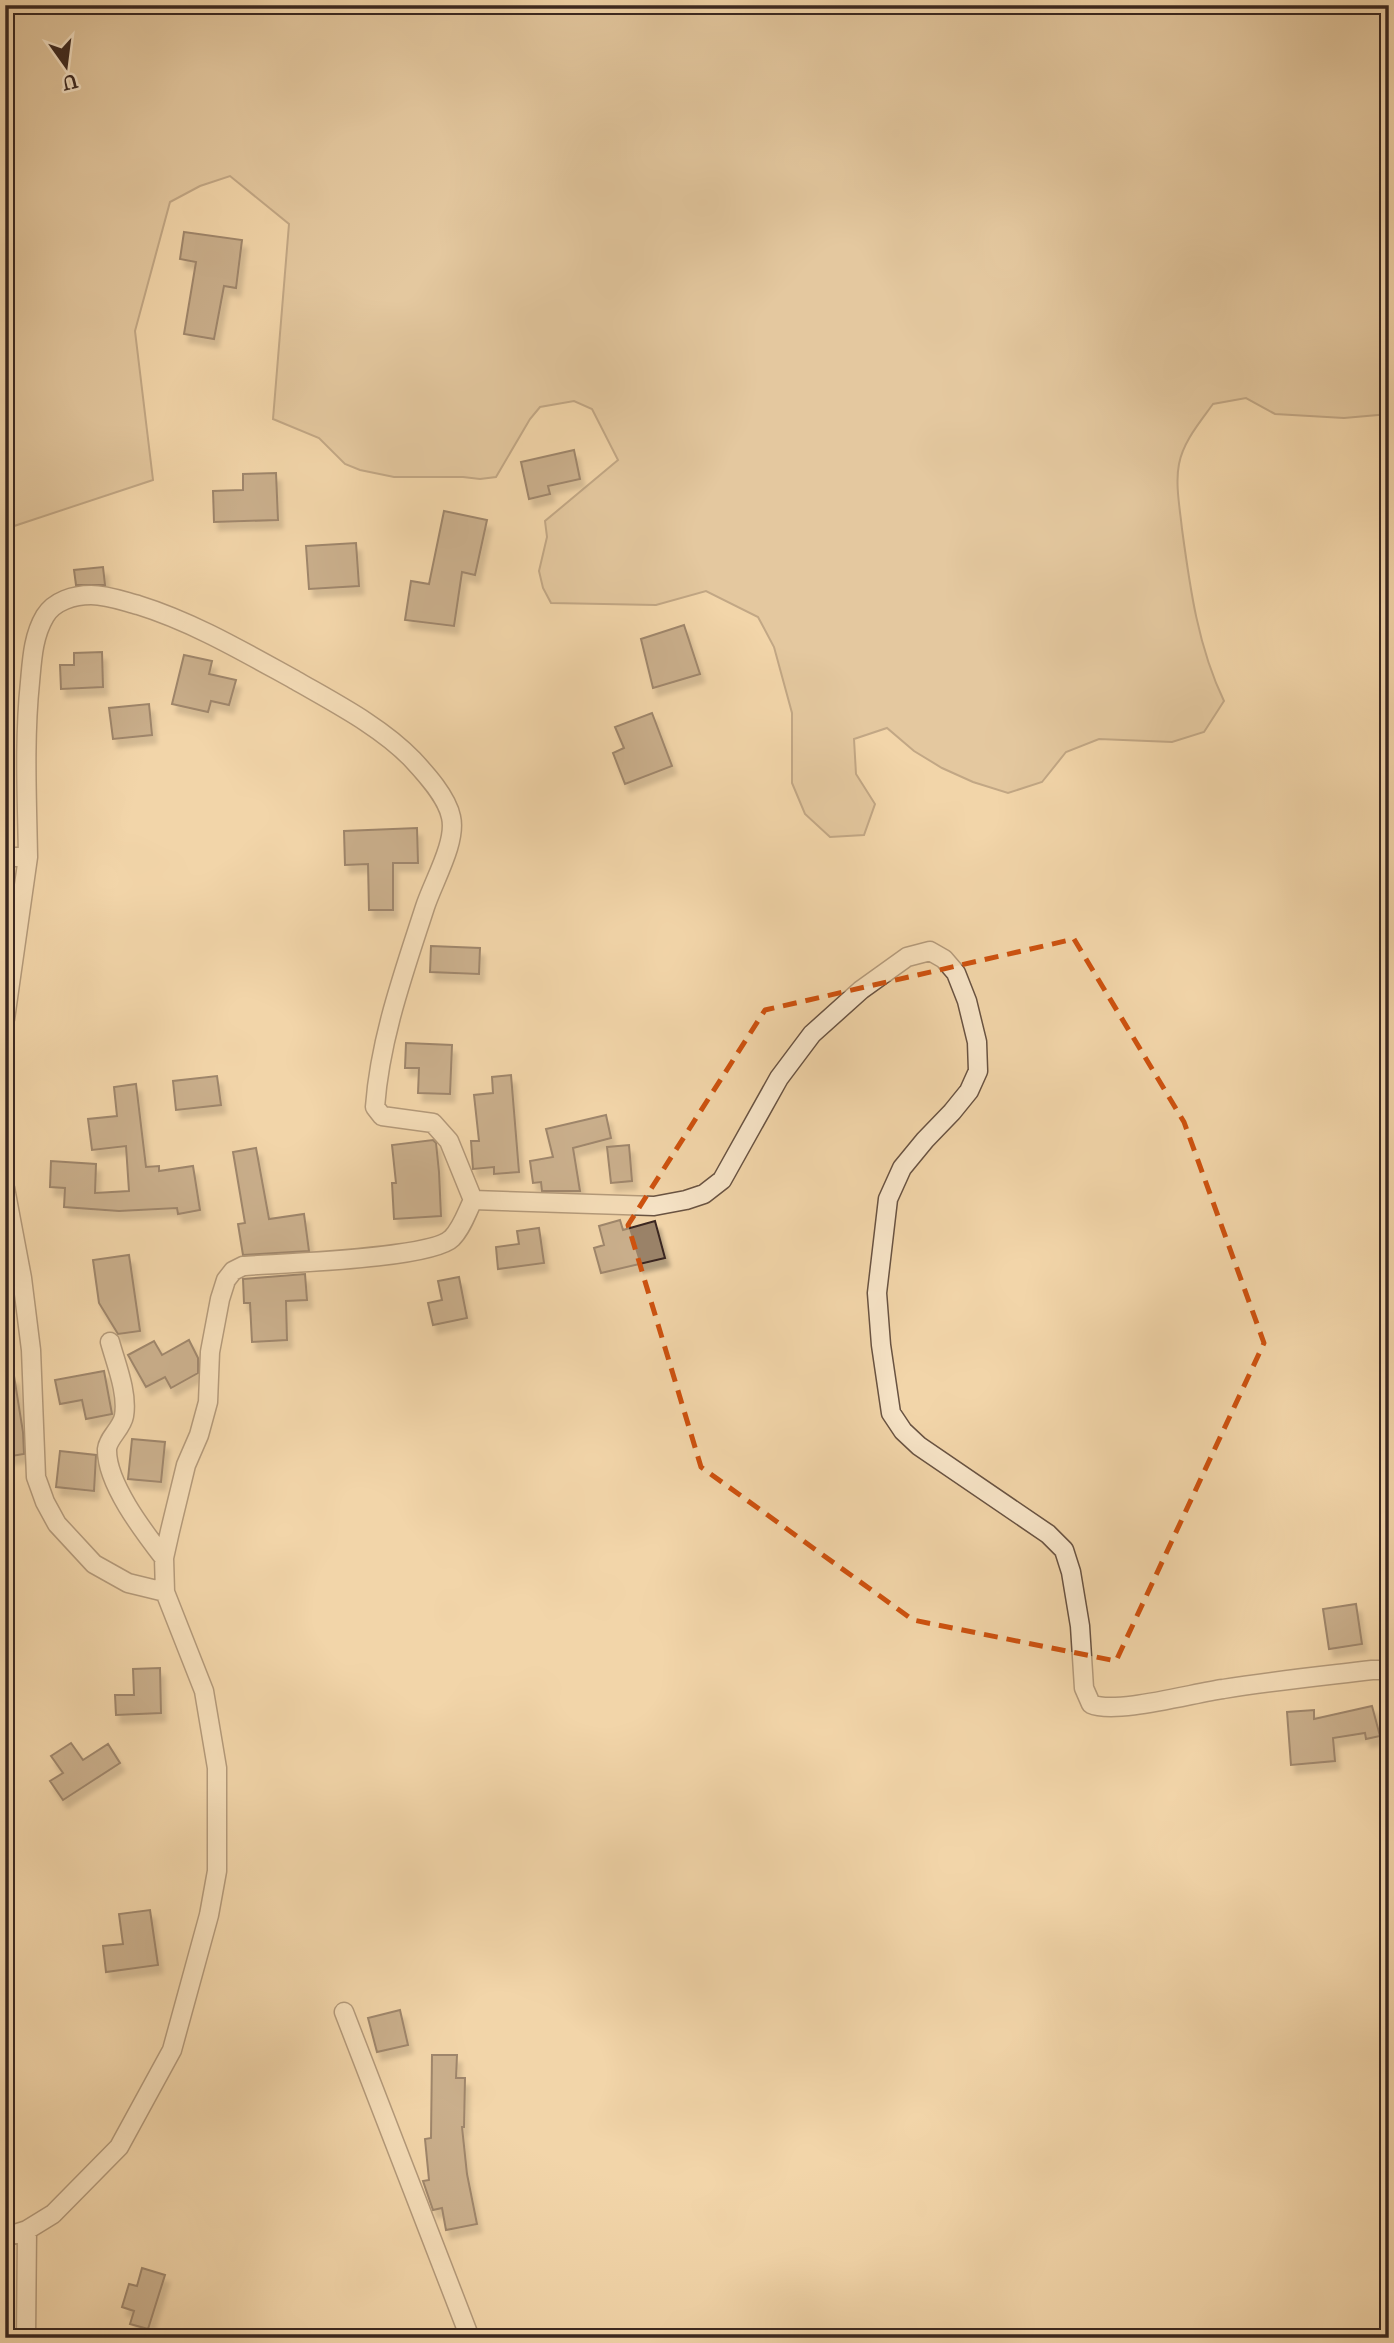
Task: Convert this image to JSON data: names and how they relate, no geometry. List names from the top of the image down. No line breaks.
{"north":"bottom"}
